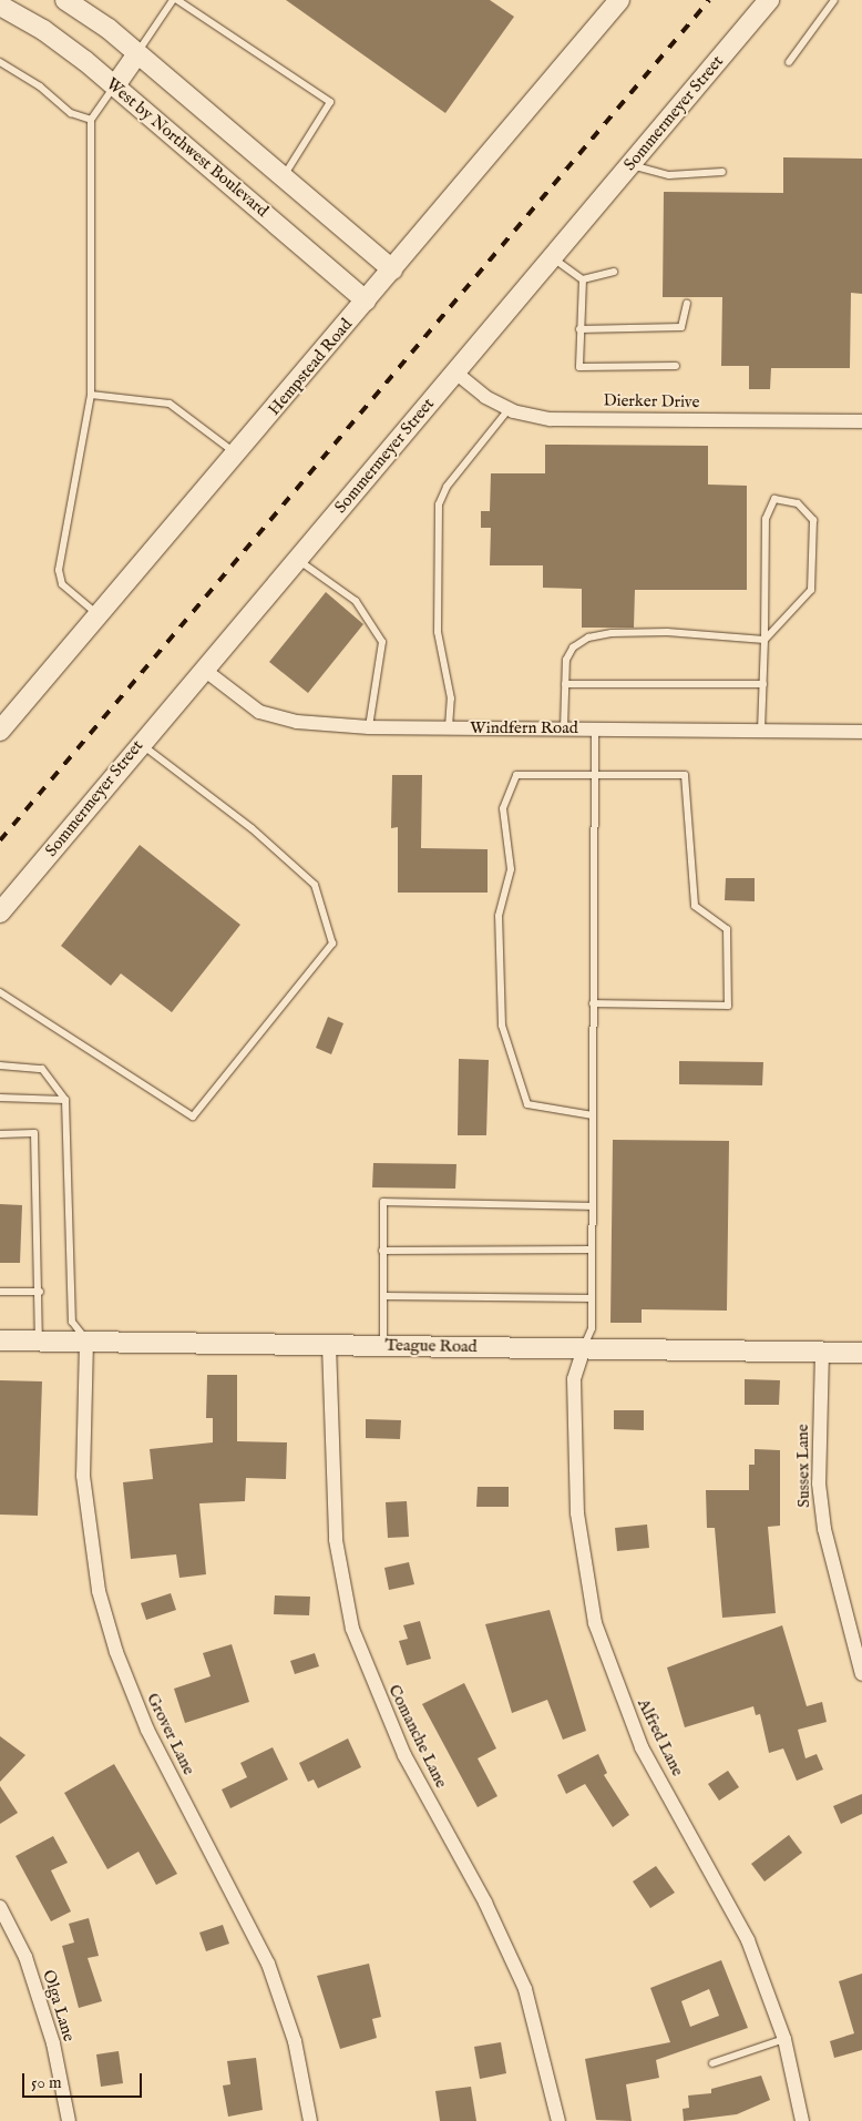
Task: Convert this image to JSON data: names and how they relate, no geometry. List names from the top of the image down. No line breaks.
{"streets":{"street":["Sommermeyer Street","West by Northwest Boulevard","Hempstead Road","Dierker Drive","Windfern Road","Teague Road","Sussex Lane","Grover Lane","Comanche Lane","Alfred Lane","Olga Lane"]},"crossings":[["Sommermeyer Street","Dierker Drive"],["Sommermeyer Street","Windfern Road"],["West by Northwest Boulevard","Hempstead Road"],["Teague Road","Sussex Lane"],["Teague Road","Grover Lane"],["Teague Road","Comanche Lane"],["Teague Road","Alfred Lane"]],"scale_bar":"50 m"}
